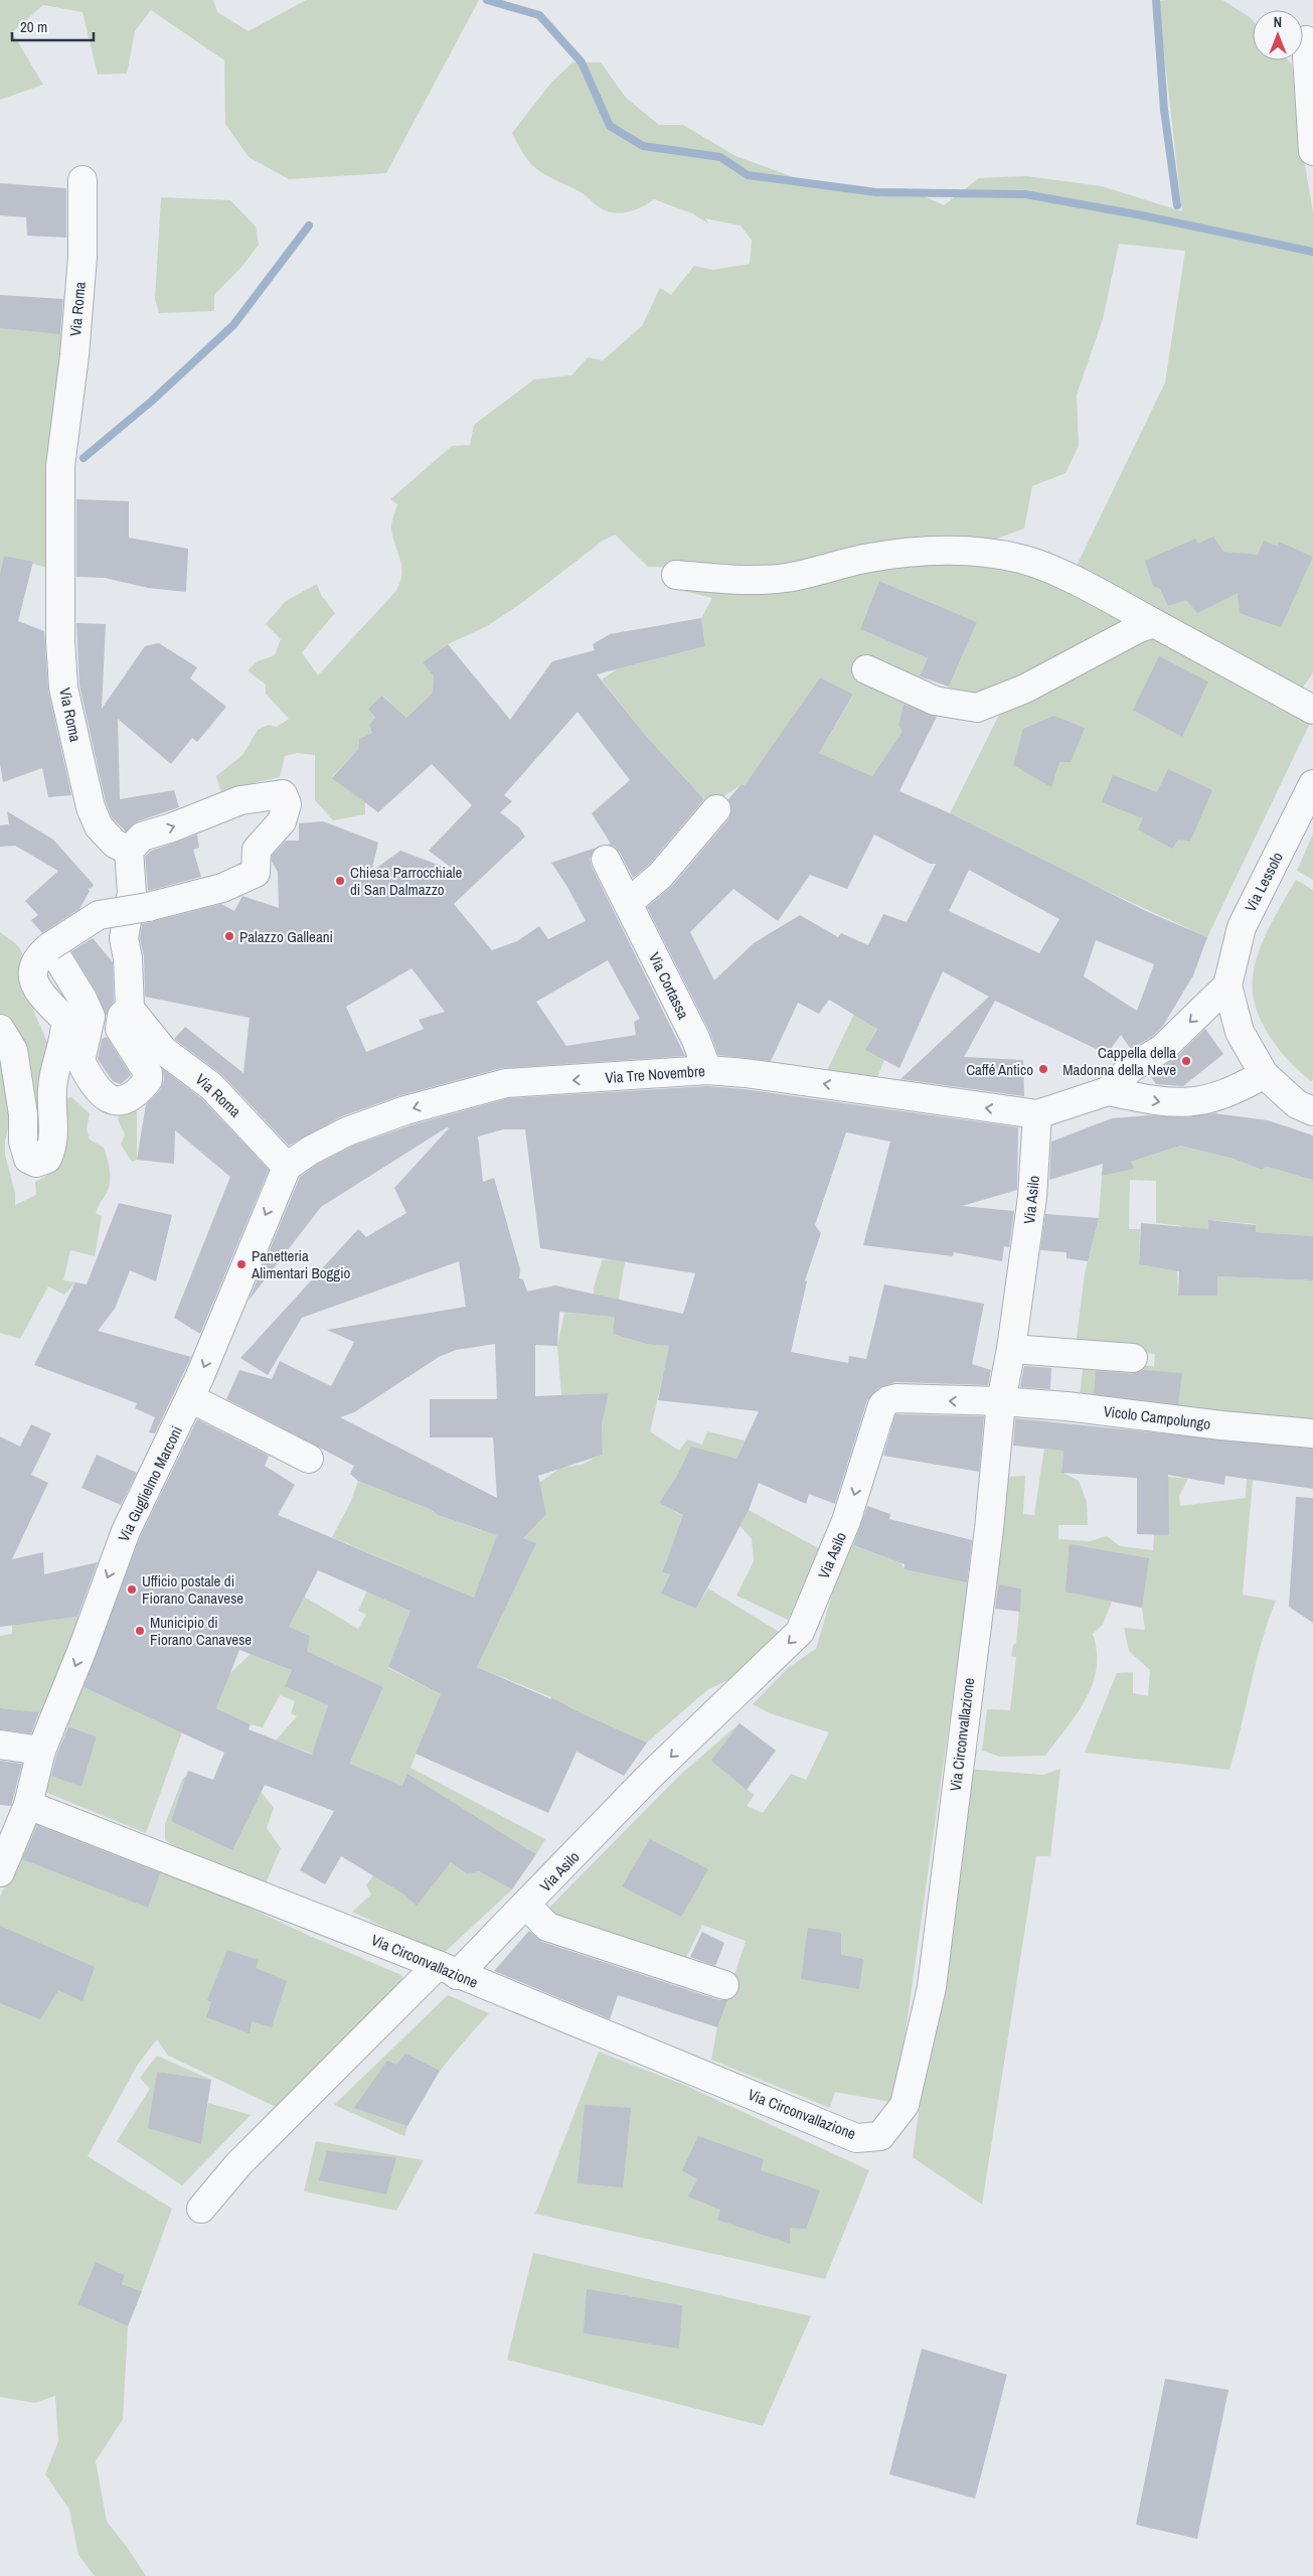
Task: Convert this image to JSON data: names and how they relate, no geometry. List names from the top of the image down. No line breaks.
{"streets":{"street":["Via Roma","Via Lessolo","Via Cortassa","Via Tre Novembre","Via Asilo","Vicolo Campolungo","Via Guglielmo Marconi","Via Circonvallazione"]},"crossings":[["Via Roma","Via Tre Novembre"],["Via Roma","Via Guglielmo Marconi"],["Via Cortassa","Via Tre Novembre"],["Via Tre Novembre","Via Asilo"],["Via Tre Novembre","Via Guglielmo Marconi"],["Via Asilo","Vicolo Campolungo"],["Via Asilo","Via Circonvallazione"],["Vicolo Campolungo","Via Circonvallazione"],["Via Guglielmo Marconi","Via Circonvallazione"]],"one_way":["Via Tre Novembre","Via Asilo","Via Guglielmo Marconi"],"places":["Chiesa Parrocchiale di San Dalmazzo","Palazzo Galleani","Cappella della Madonna della Neve","Caffé Antico","Panetteria Alimentari Boggio","Ufficio postale di Fiorano Canavese","Municipio di Fiorano Canavese"],"scale_bar":"20 m","north":"top"}
